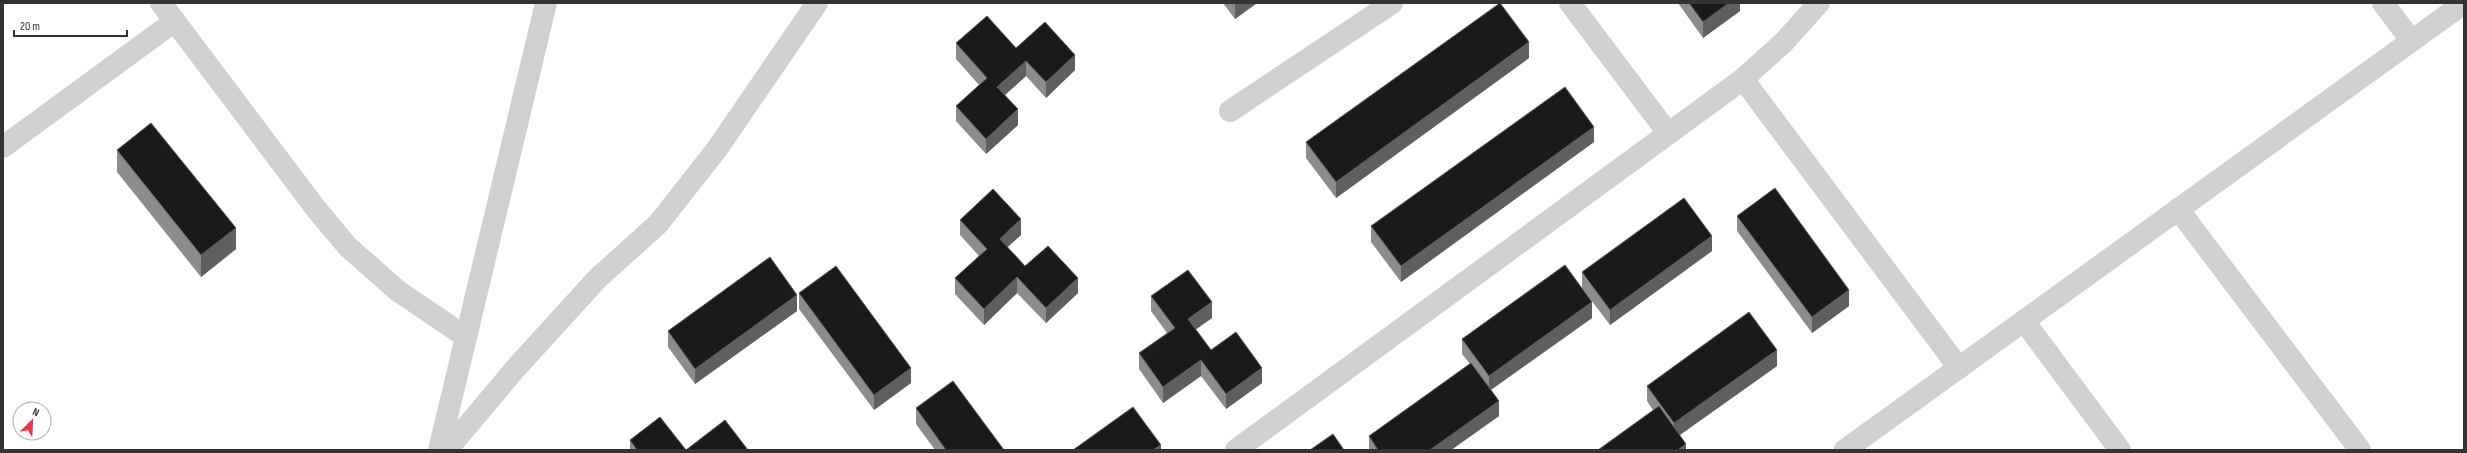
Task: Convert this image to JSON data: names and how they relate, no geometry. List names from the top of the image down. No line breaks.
{"scale_bar":"20 m","north":"top right"}
